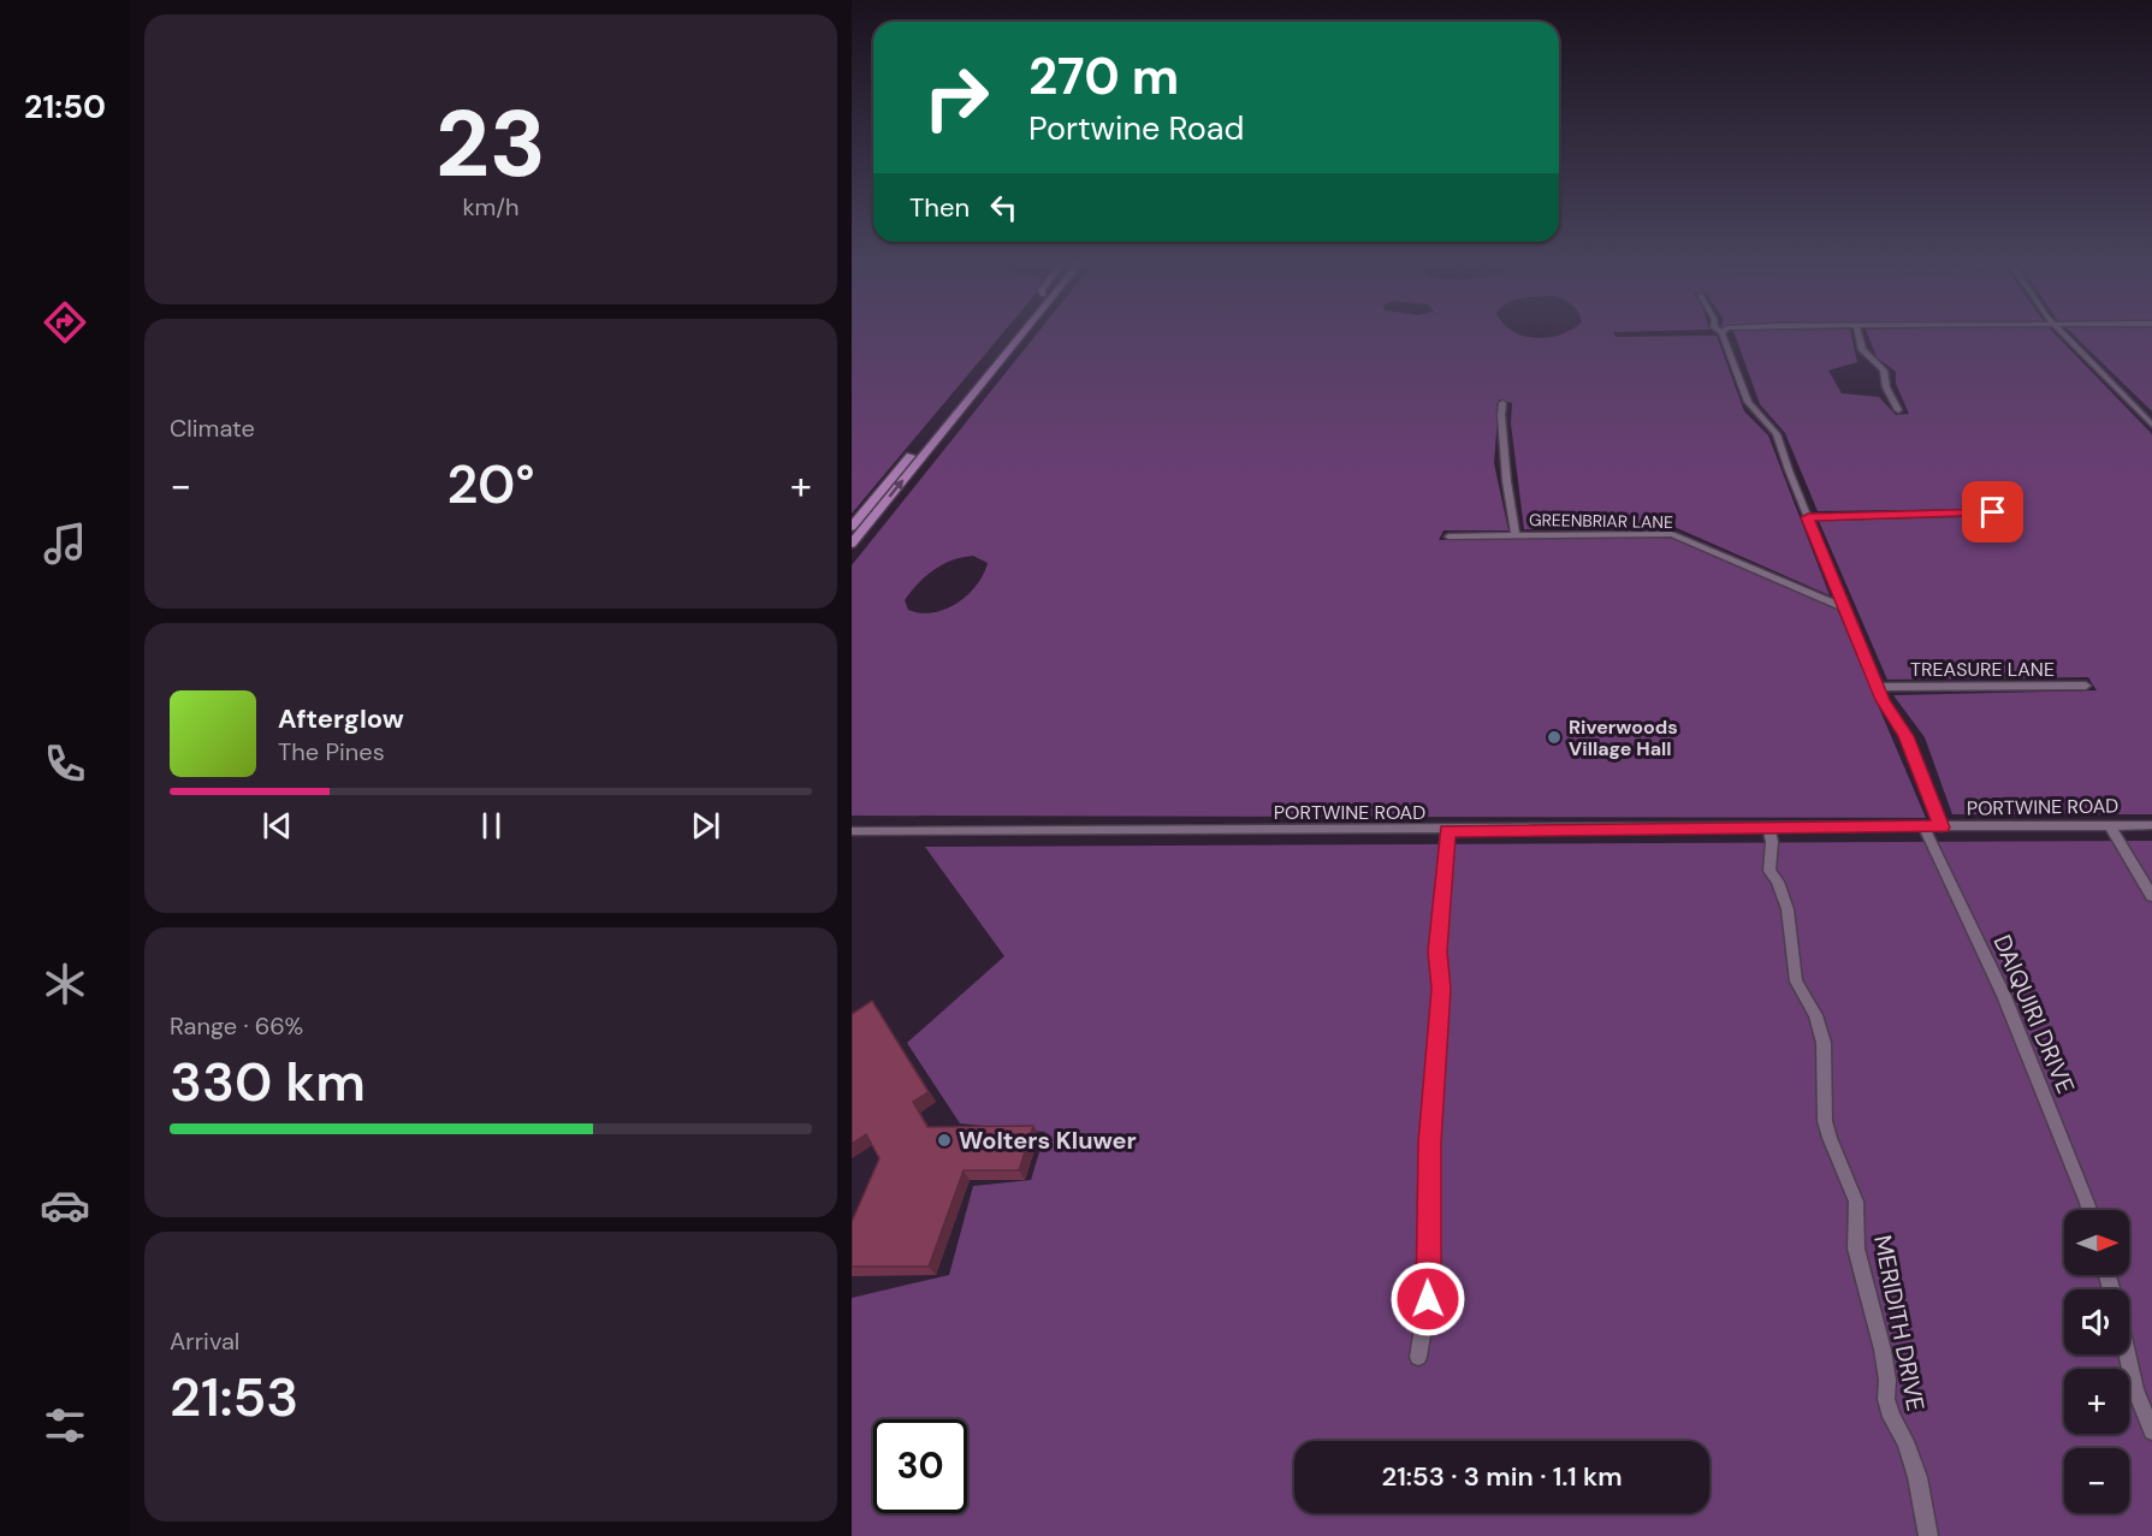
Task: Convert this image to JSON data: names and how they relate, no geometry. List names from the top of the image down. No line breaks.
{"streets":{"street":["GREENBRIAR LANE","TREASURE LANE","PORTWINE ROAD","DAIQUIRI DRIVE","MERIDITH DRIVE"]},"crossings":[["PORTWINE ROAD","DAIQUIRI DRIVE"],["PORTWINE ROAD","MERIDITH DRIVE"]],"places":["Riverwoods Village Hall","Wolters Kluwer"],"north":"right","page":{"tabs":"21:50","tile":[["23","km/h"],"Climate",["Range · 66%","330 km"],["Arrival","21:53"]],"turn":["270 m","Portwine Road"],"then":"Then","heat":["−","20°","+"],"song":["Afterglow","The Pines"],"map_buttons":["+","−"],"limit":"30","trip":"21:53 · 3 min · 1.1 km"}}
